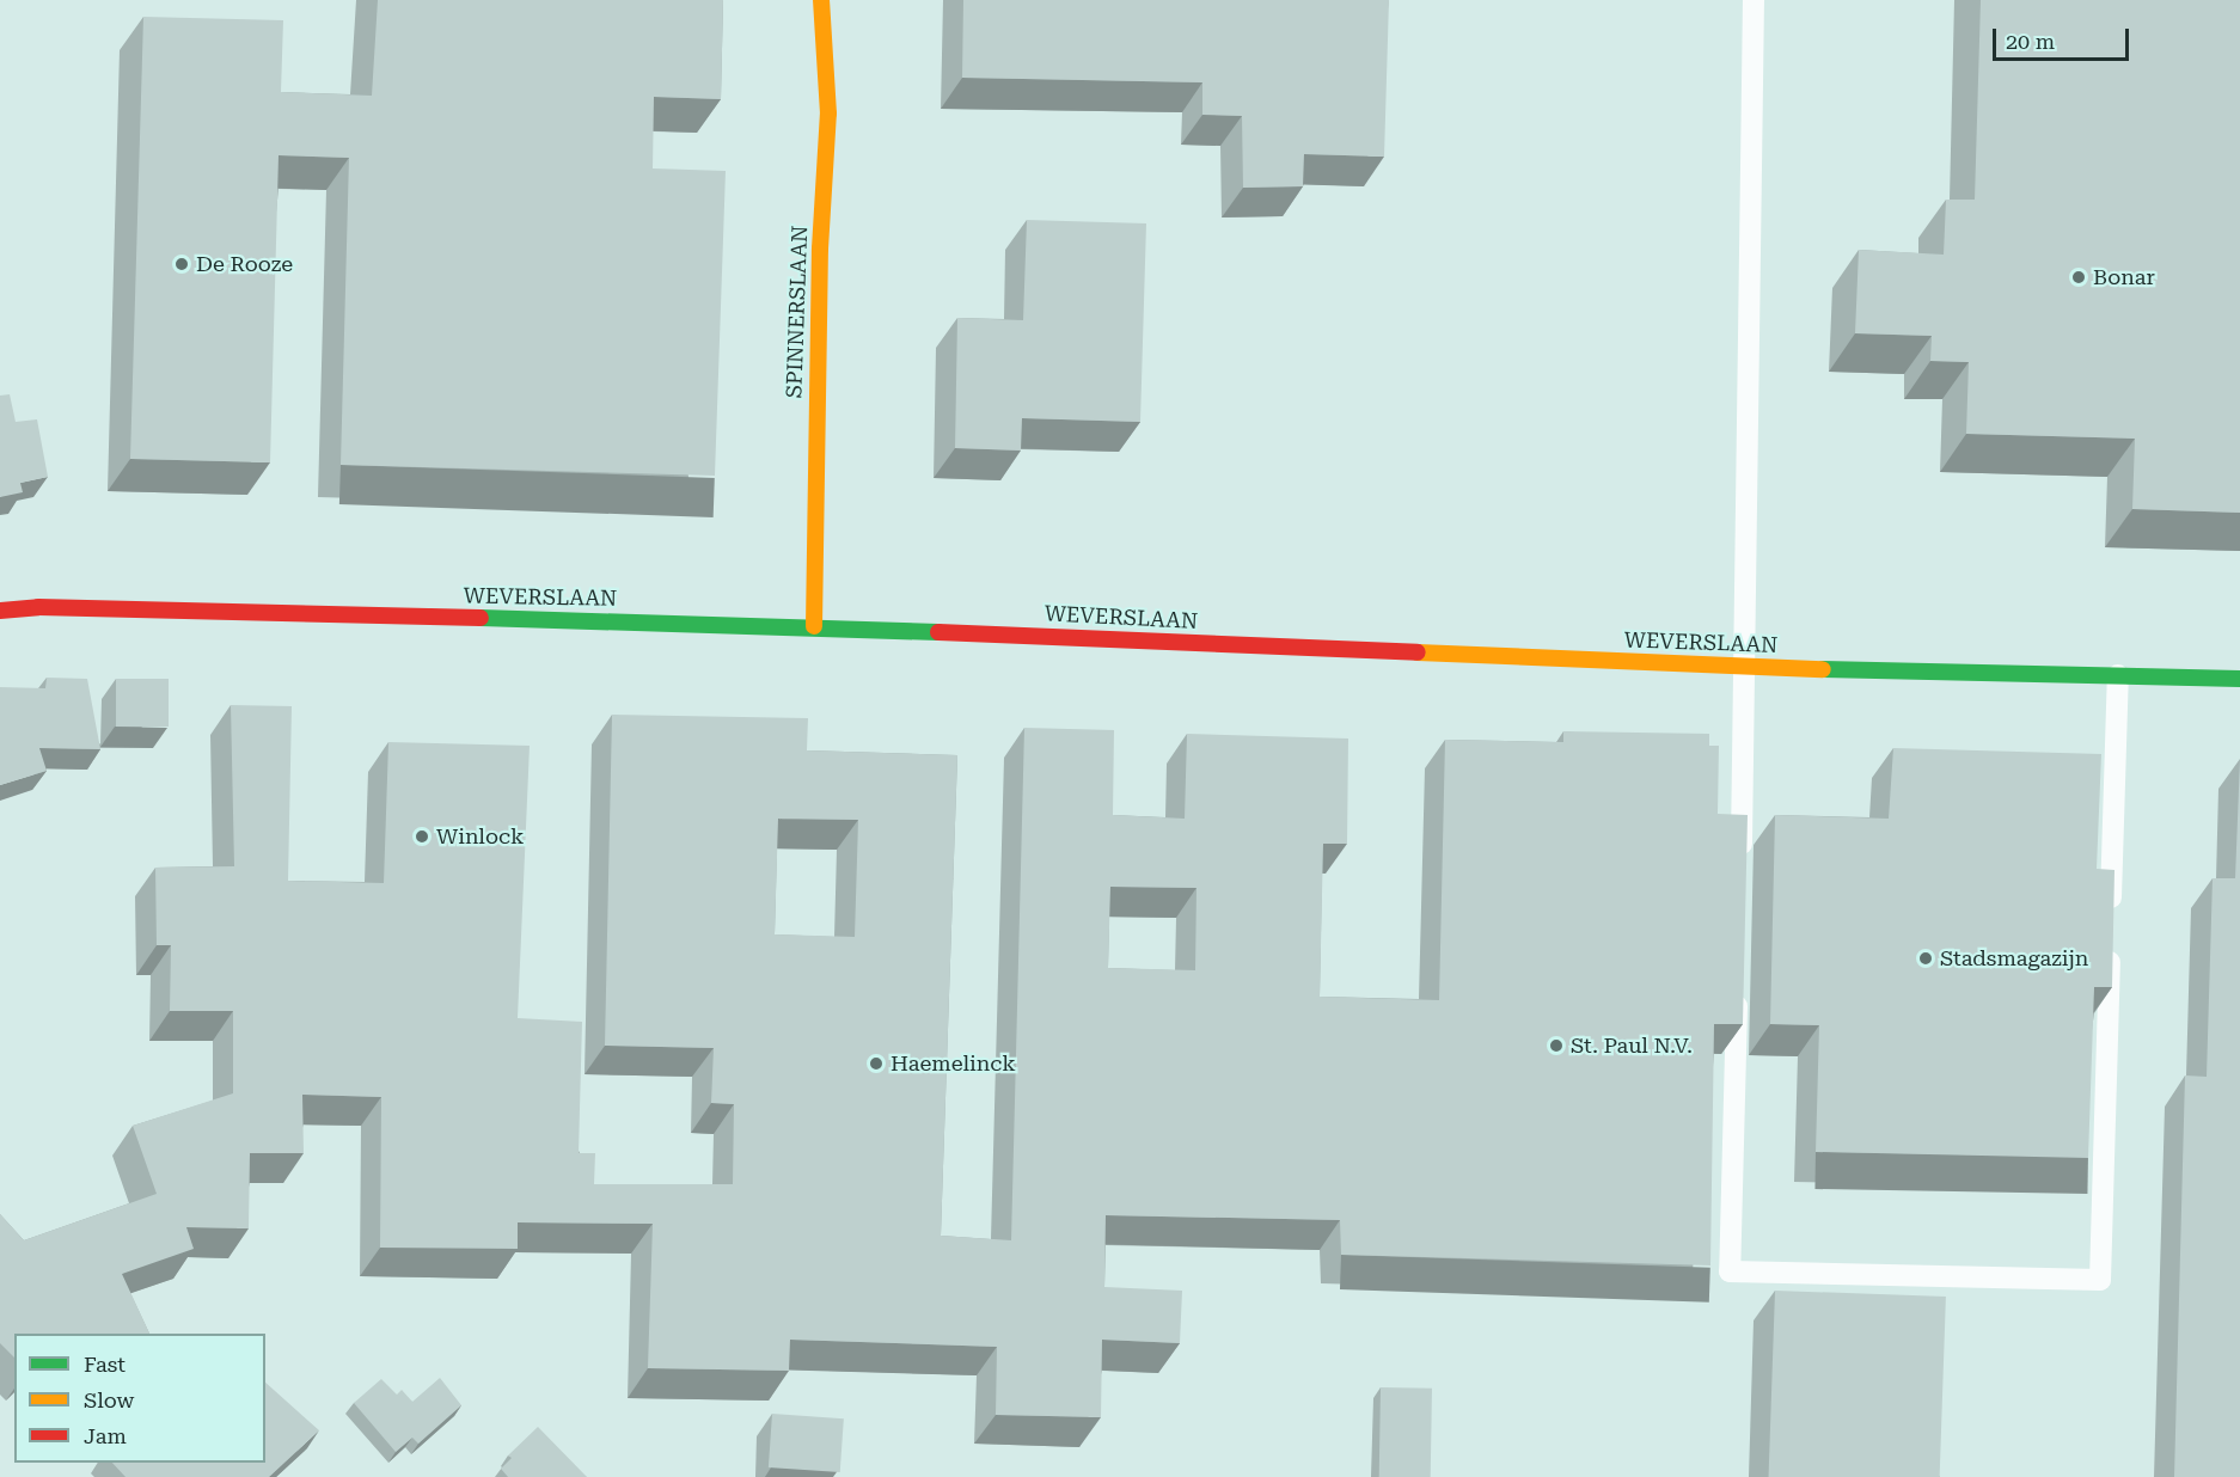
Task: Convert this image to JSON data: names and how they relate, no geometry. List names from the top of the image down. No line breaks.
{"streets":{"street":["SPINNERSLAAN","WEVERSLAAN"]},"crossings":[["SPINNERSLAAN","WEVERSLAAN"]],"places":["De Rooze","Bonar","Winlock","Stadsmagazijn","St. Paul N.V.","Haemelinck"],"legend":["Fast","Slow","Jam"],"scale_bar":"20 m"}
